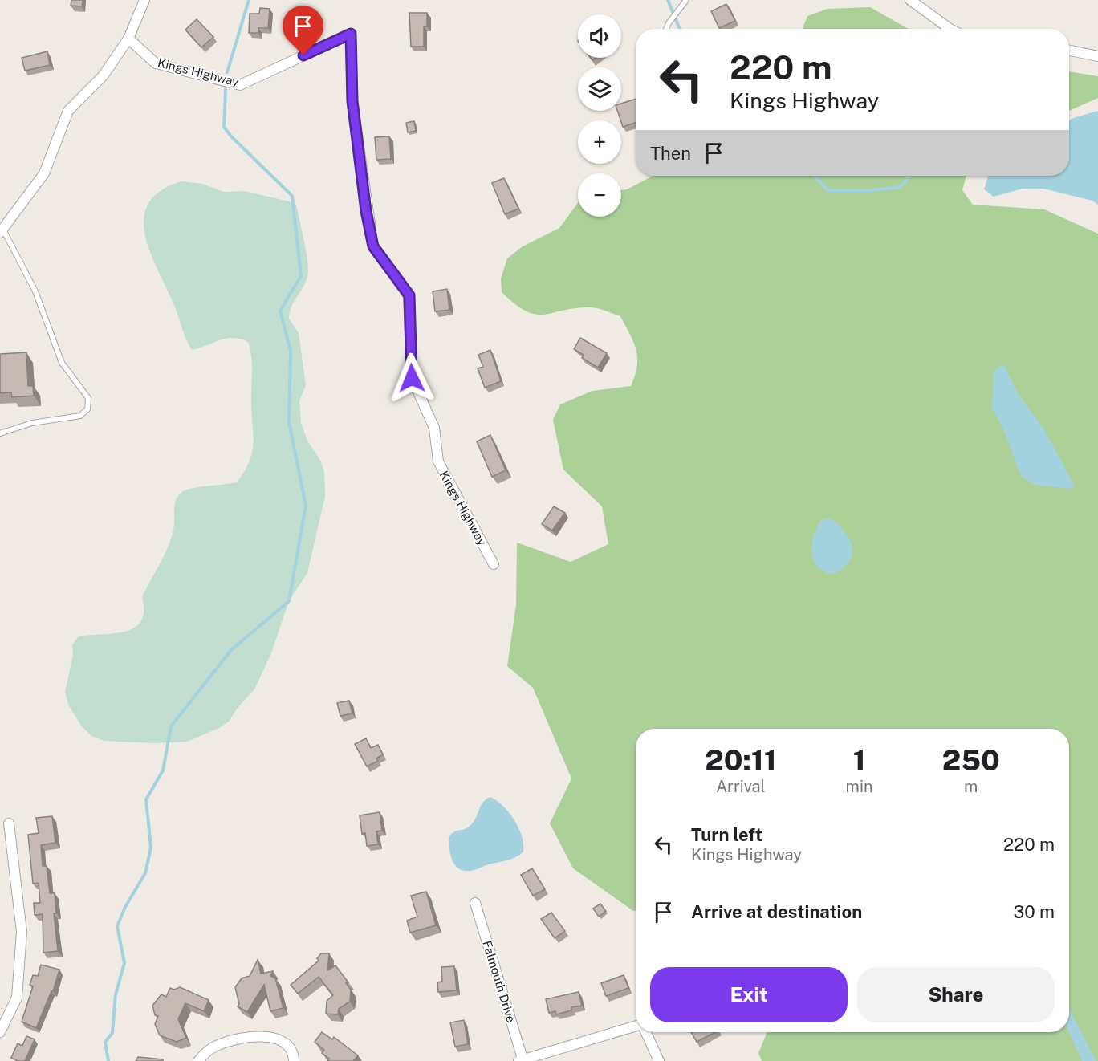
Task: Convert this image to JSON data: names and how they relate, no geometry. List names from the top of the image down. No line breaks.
{"streets":{"street":["Kings Highway","Falmouth Drive"]},"page":{"map_buttons":["+","−"],"turn":["220 m","Kings Highway"],"then":"Then","eta":["20:11","Arrival","1","min","250","m"],"list":[{"name":"Turn left","note":"Kings Highway","value":"220 m"},{"name":"Arrive at destination","value":"30 m"}],"buttons":["Exit","Share"]}}
